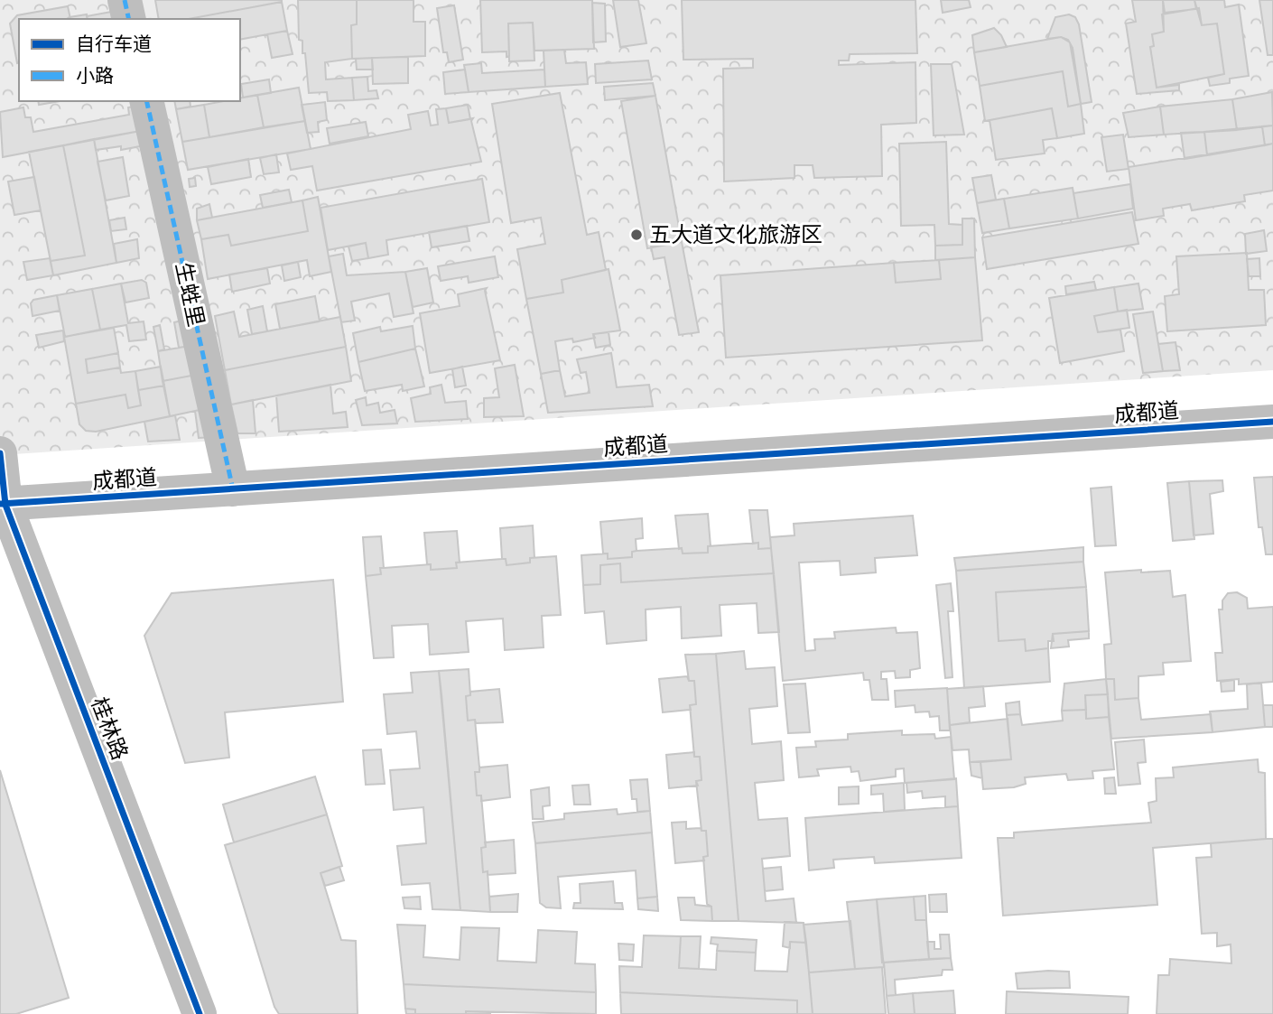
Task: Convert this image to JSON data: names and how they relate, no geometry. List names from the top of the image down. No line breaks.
{"streets":{"street":["生﨡里","成都道","桂林路"]},"crossings":[["生﨡里","成都道"],["成都道","桂林路"]],"places":["五大道文化旅游区"],"legend":["自行车道","小路"]}
